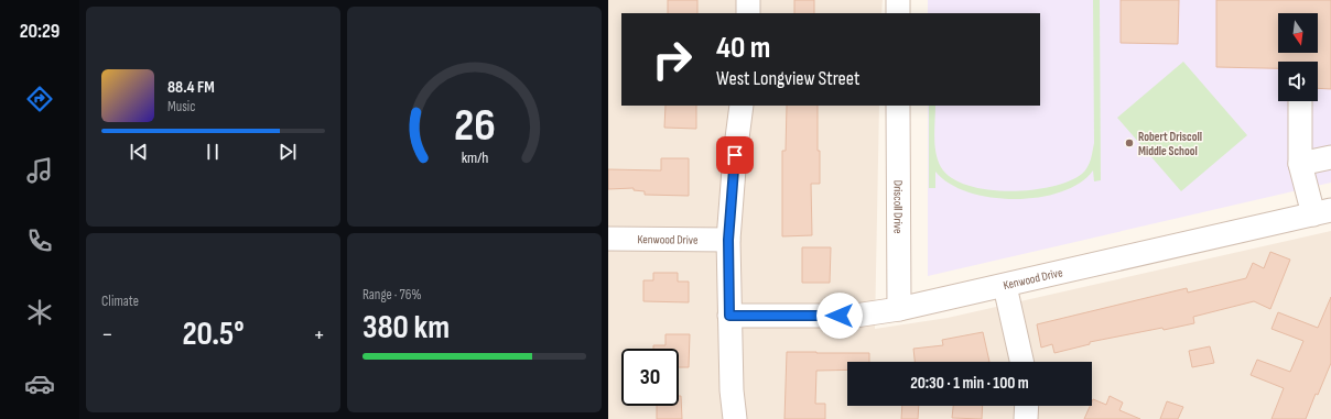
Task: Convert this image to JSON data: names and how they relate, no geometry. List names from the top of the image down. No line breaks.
{"streets":{"street":["Driscoll Drive","Kenwood Drive"]},"crossings":[["Driscoll Drive","Kenwood Drive"]],"places":["Robert Driscoll Middle School"],"north":"bottom","page":{"tabs":"20:29","turn":["40 m","West Longview Street"],"song":["88.4 FM","Music"],"tile":["Climate",["Range · 76%","380 km"]],"heat":["−","20.5°","+"],"limit":"30","trip":"20:30 · 1 min · 100 m","gauge":["26","km/h"]}}
